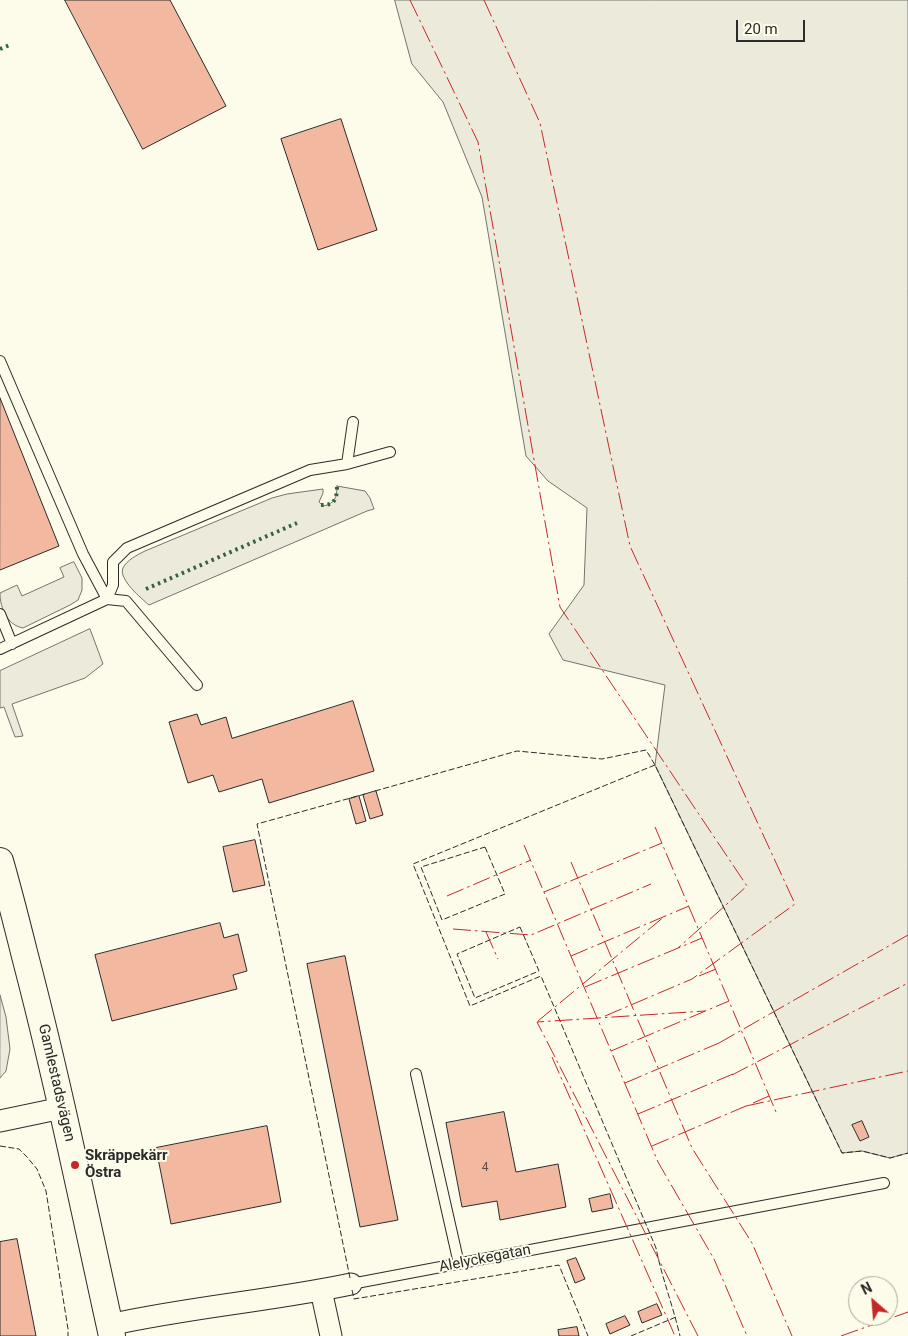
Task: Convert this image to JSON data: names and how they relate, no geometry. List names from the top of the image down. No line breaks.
{"streets":{"street":["Gamlestadsvägen","Alelyckegatan"]},"crossings":[["Gamlestadsvägen","Alelyckegatan"]],"places":["Skräppekärr Östra"],"house_numbers":["4"],"scale_bar":"20 m","north":"top left"}
